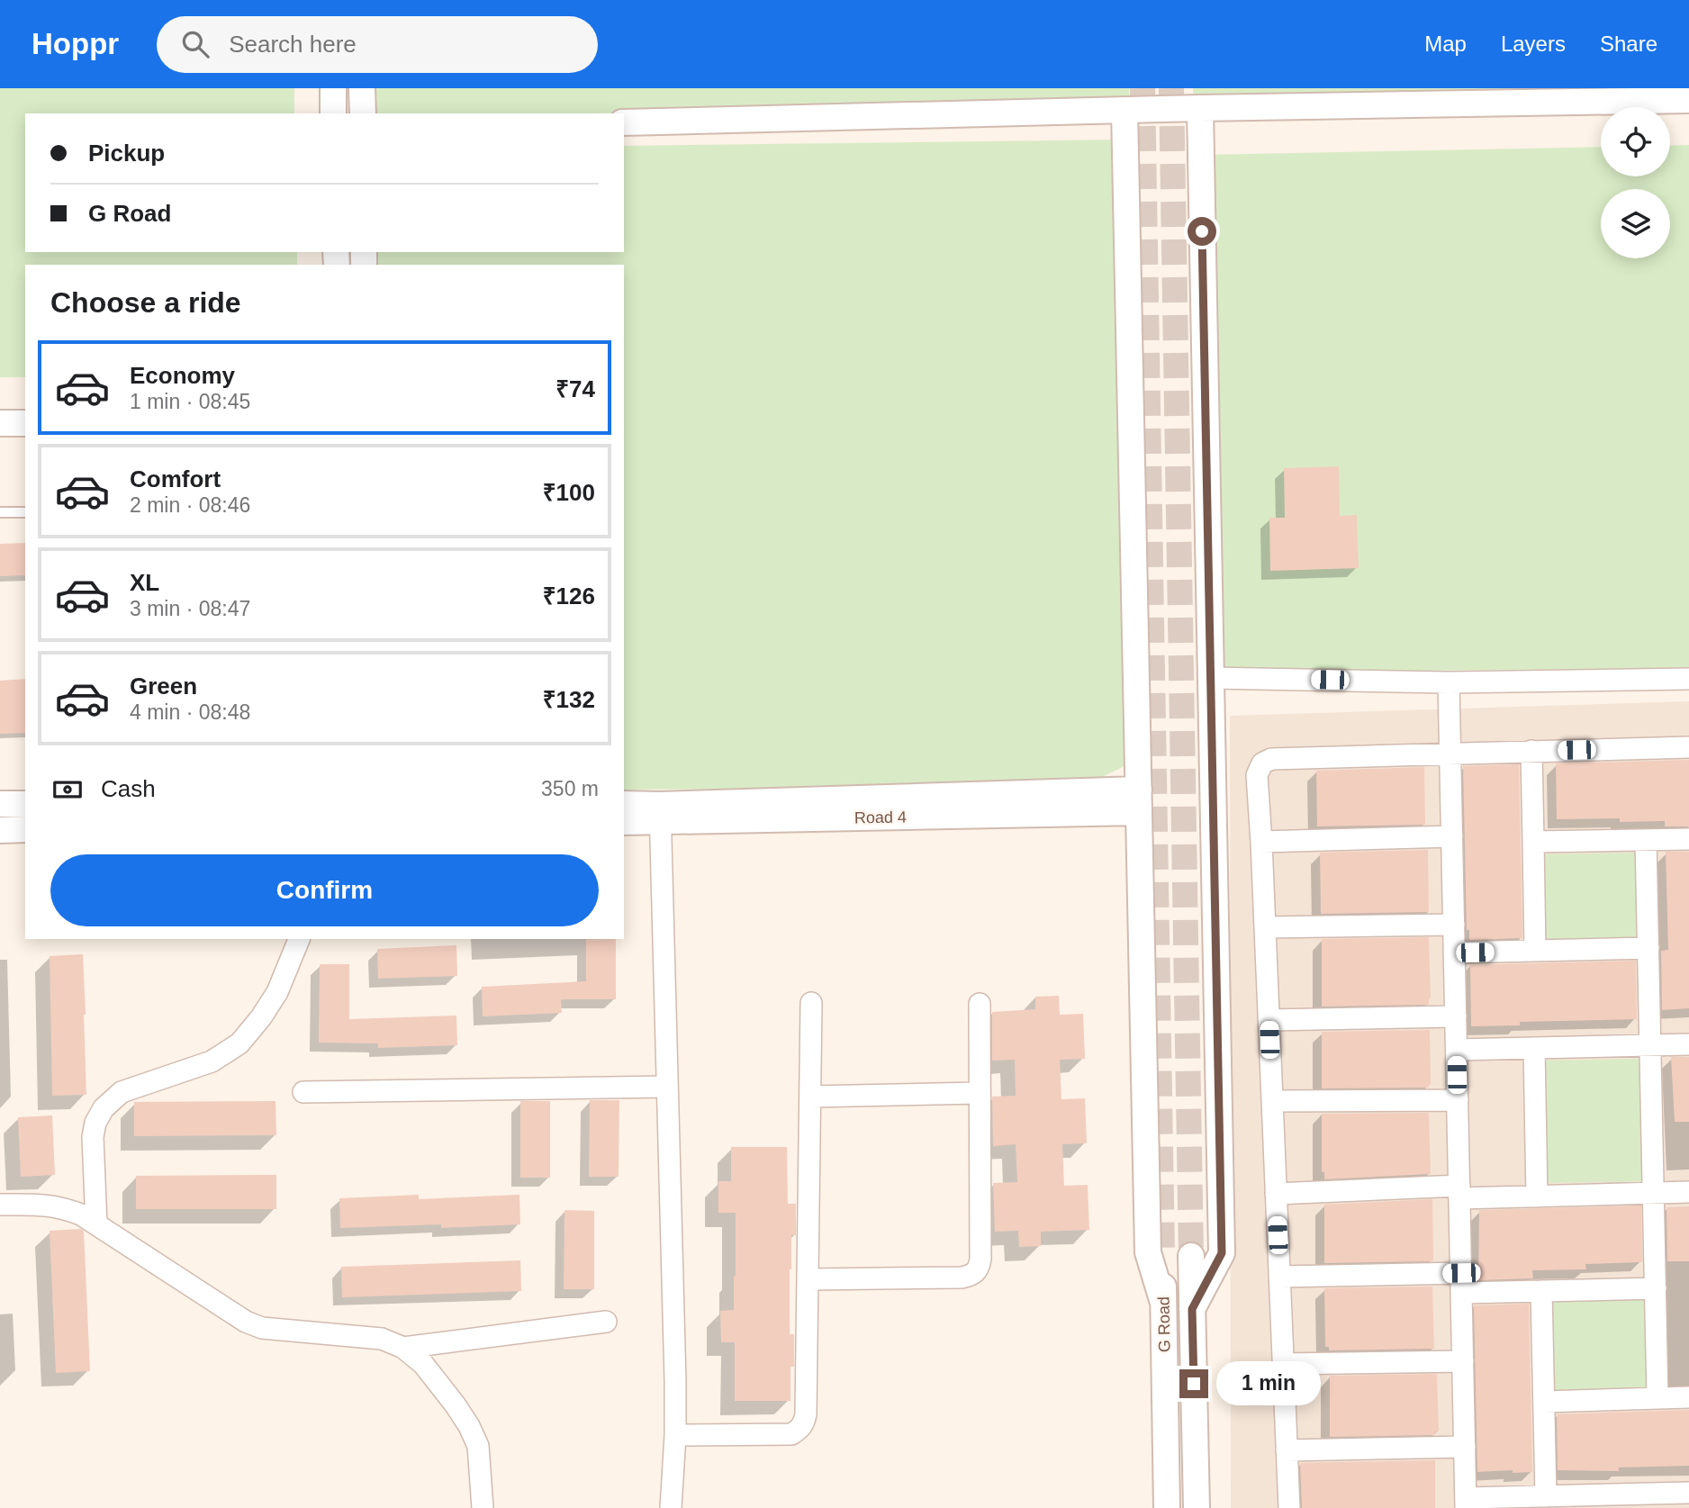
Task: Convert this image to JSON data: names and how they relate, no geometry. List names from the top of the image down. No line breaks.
{"streets":{"street":["Road 4","G Road"]},"page":{"header":"Hoppr","search":"Search here","nav":["Map","Layers","Share"],"banner":["Pickup","G Road"],"heading":"Choose a ride","list":[{"name":"Economy","note":"1 min · 08:45","value":"₹74"},{"name":"Comfort","note":"2 min · 08:46","value":"₹100"},{"name":"XL","note":"3 min · 08:47","value":"₹126"},{"name":"Green","note":"4 min · 08:48","value":"₹132"}],"pay":["Cash","350 m"],"buttons":"Confirm","bubble":"1 min"}}
